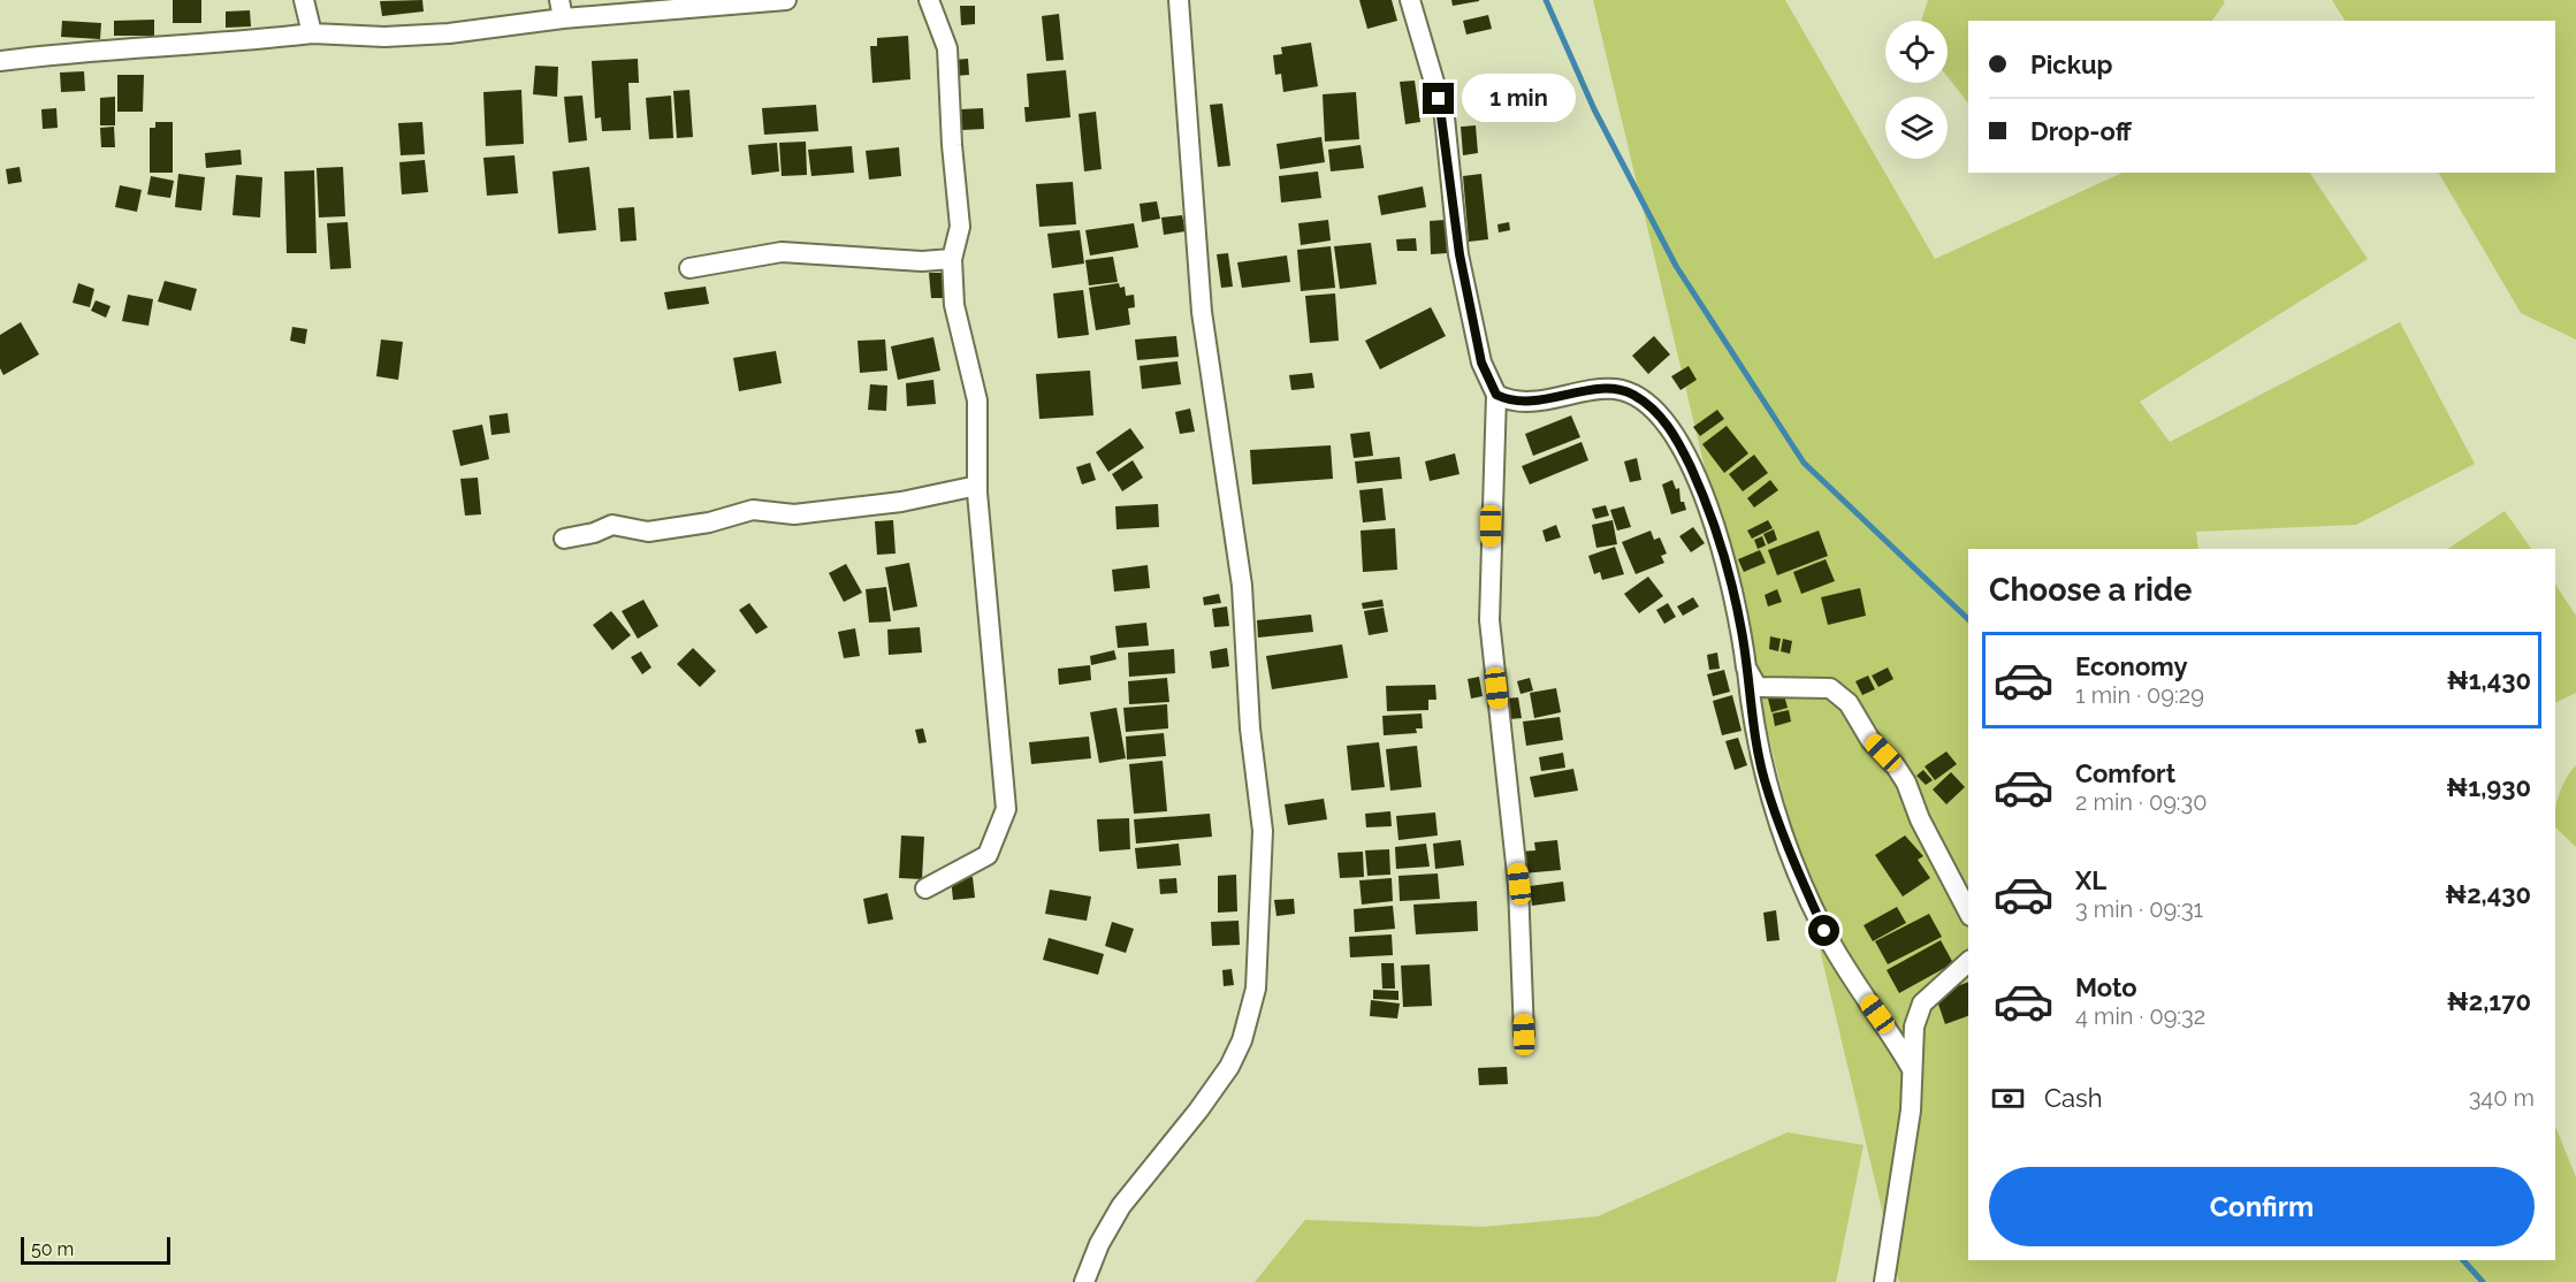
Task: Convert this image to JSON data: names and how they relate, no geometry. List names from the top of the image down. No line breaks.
{"scale_bar":"50 m","page":{"banner":["Pickup","Drop-off"],"bubble":"1 min","heading":"Choose a ride","list":[{"name":"Economy","note":"1 min · 09:29","value":"₦1,430"},{"name":"Comfort","note":"2 min · 09:30","value":"₦1,930"},{"name":"XL","note":"3 min · 09:31","value":"₦2,430"},{"name":"Moto","note":"4 min · 09:32","value":"₦2,170"}],"pay":["Cash","340 m"],"buttons":"Confirm","scale":"50 m"}}
